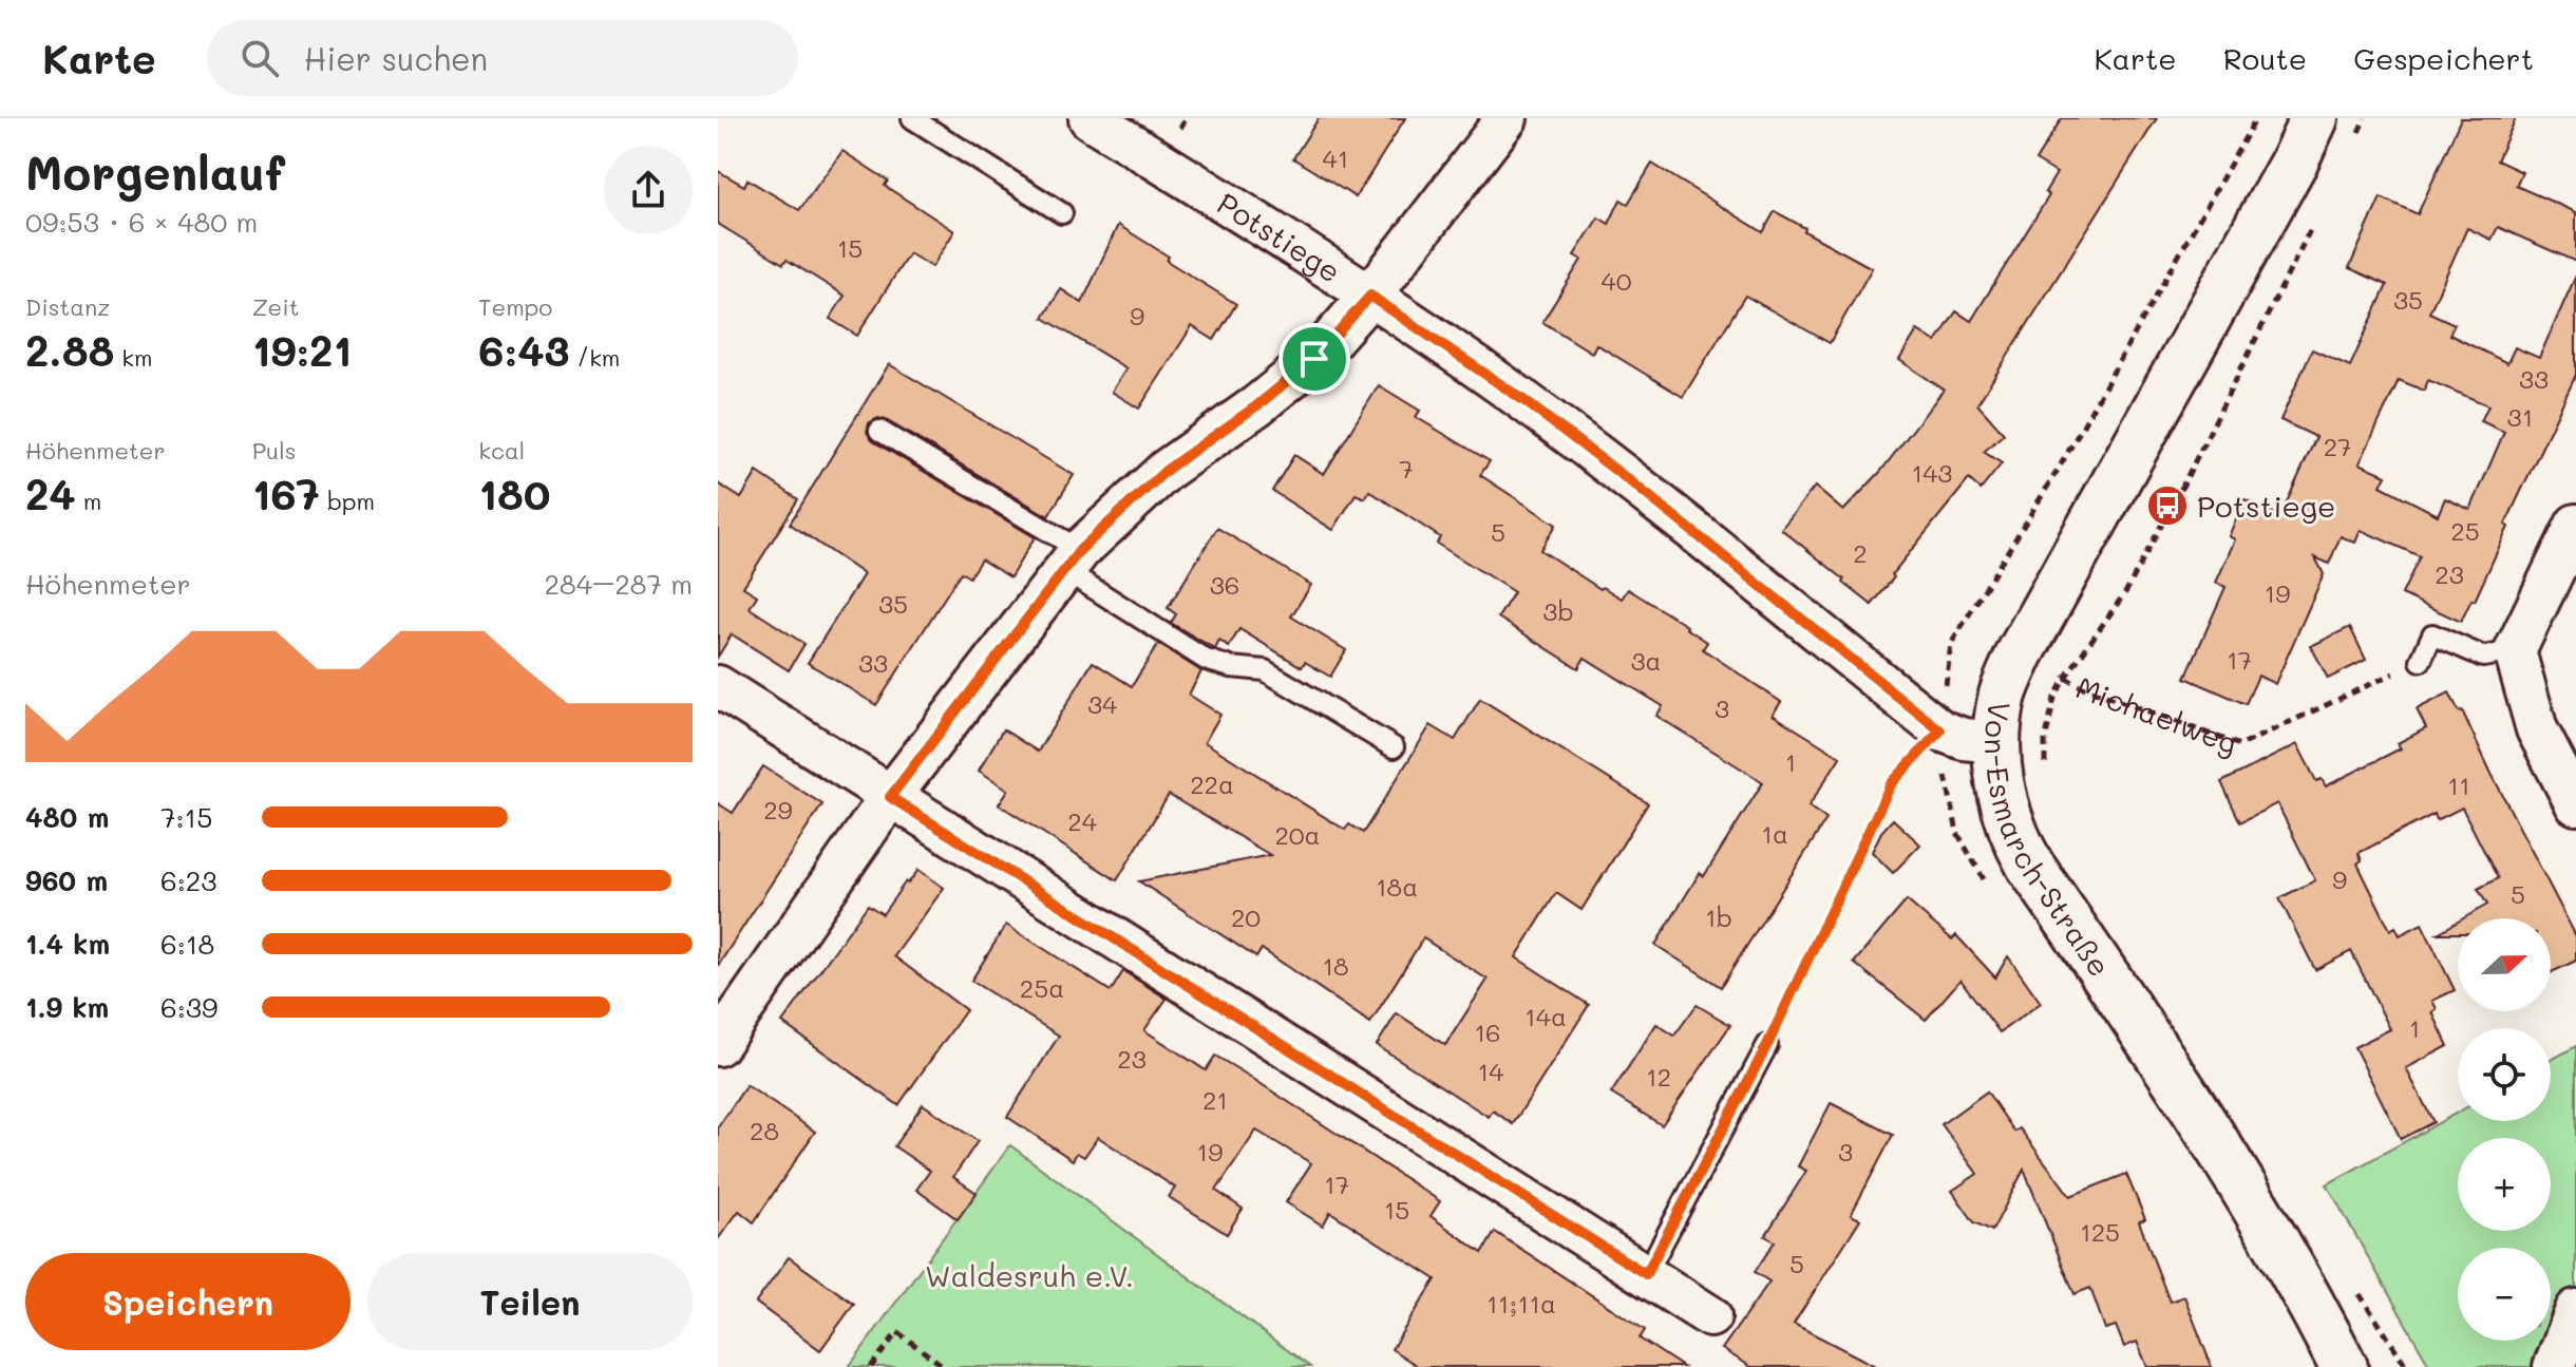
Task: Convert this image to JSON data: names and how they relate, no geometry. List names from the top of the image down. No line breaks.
{"streets":{"street":["Potstiege","Von-Esmarch-Straße"],"path":["Michaelweg"]},"crossings":[["Potstiege","Von-Esmarch-Straße"]],"parks":["Waldesruh e.V."],"places":{"bus stop":["Potstiege"]},"house_numbers":["41","15","40","35","9","33","31","27","7","143","25","5","2","23","36","19","35","3b","17","3a","33","34","3","1","22a","11","29","24","1a","20a","9","18a","5","20","1b","18","25a","14a","1","16","23","14","12","21","28","19","3","17","15","125","5","11;11a"],"north":"right","page":{"header":"Karte","search":"Hier suchen","nav":["Karte","Route","Gespeichert"],"heading":["Morgenlauf","09:53 · 6 × 480 m"],"stats":[["Distanz","2.88 km"],["Zeit","19:21"],["Tempo","6:43 /km"],["Höhenmeter","24 m"],["Puls","167 bpm"],["kcal","180"]],"chart":["Höhenmeter","284–287 m"],"list":[{"name":"480 m","note":"7:15"},{"name":"960 m","note":"6:23"},{"name":"1.4 km","note":"6:18"},{"name":"1.9 km","note":"6:39"}],"map_buttons":["+","−"],"buttons":["Speichern","Teilen"]}}
